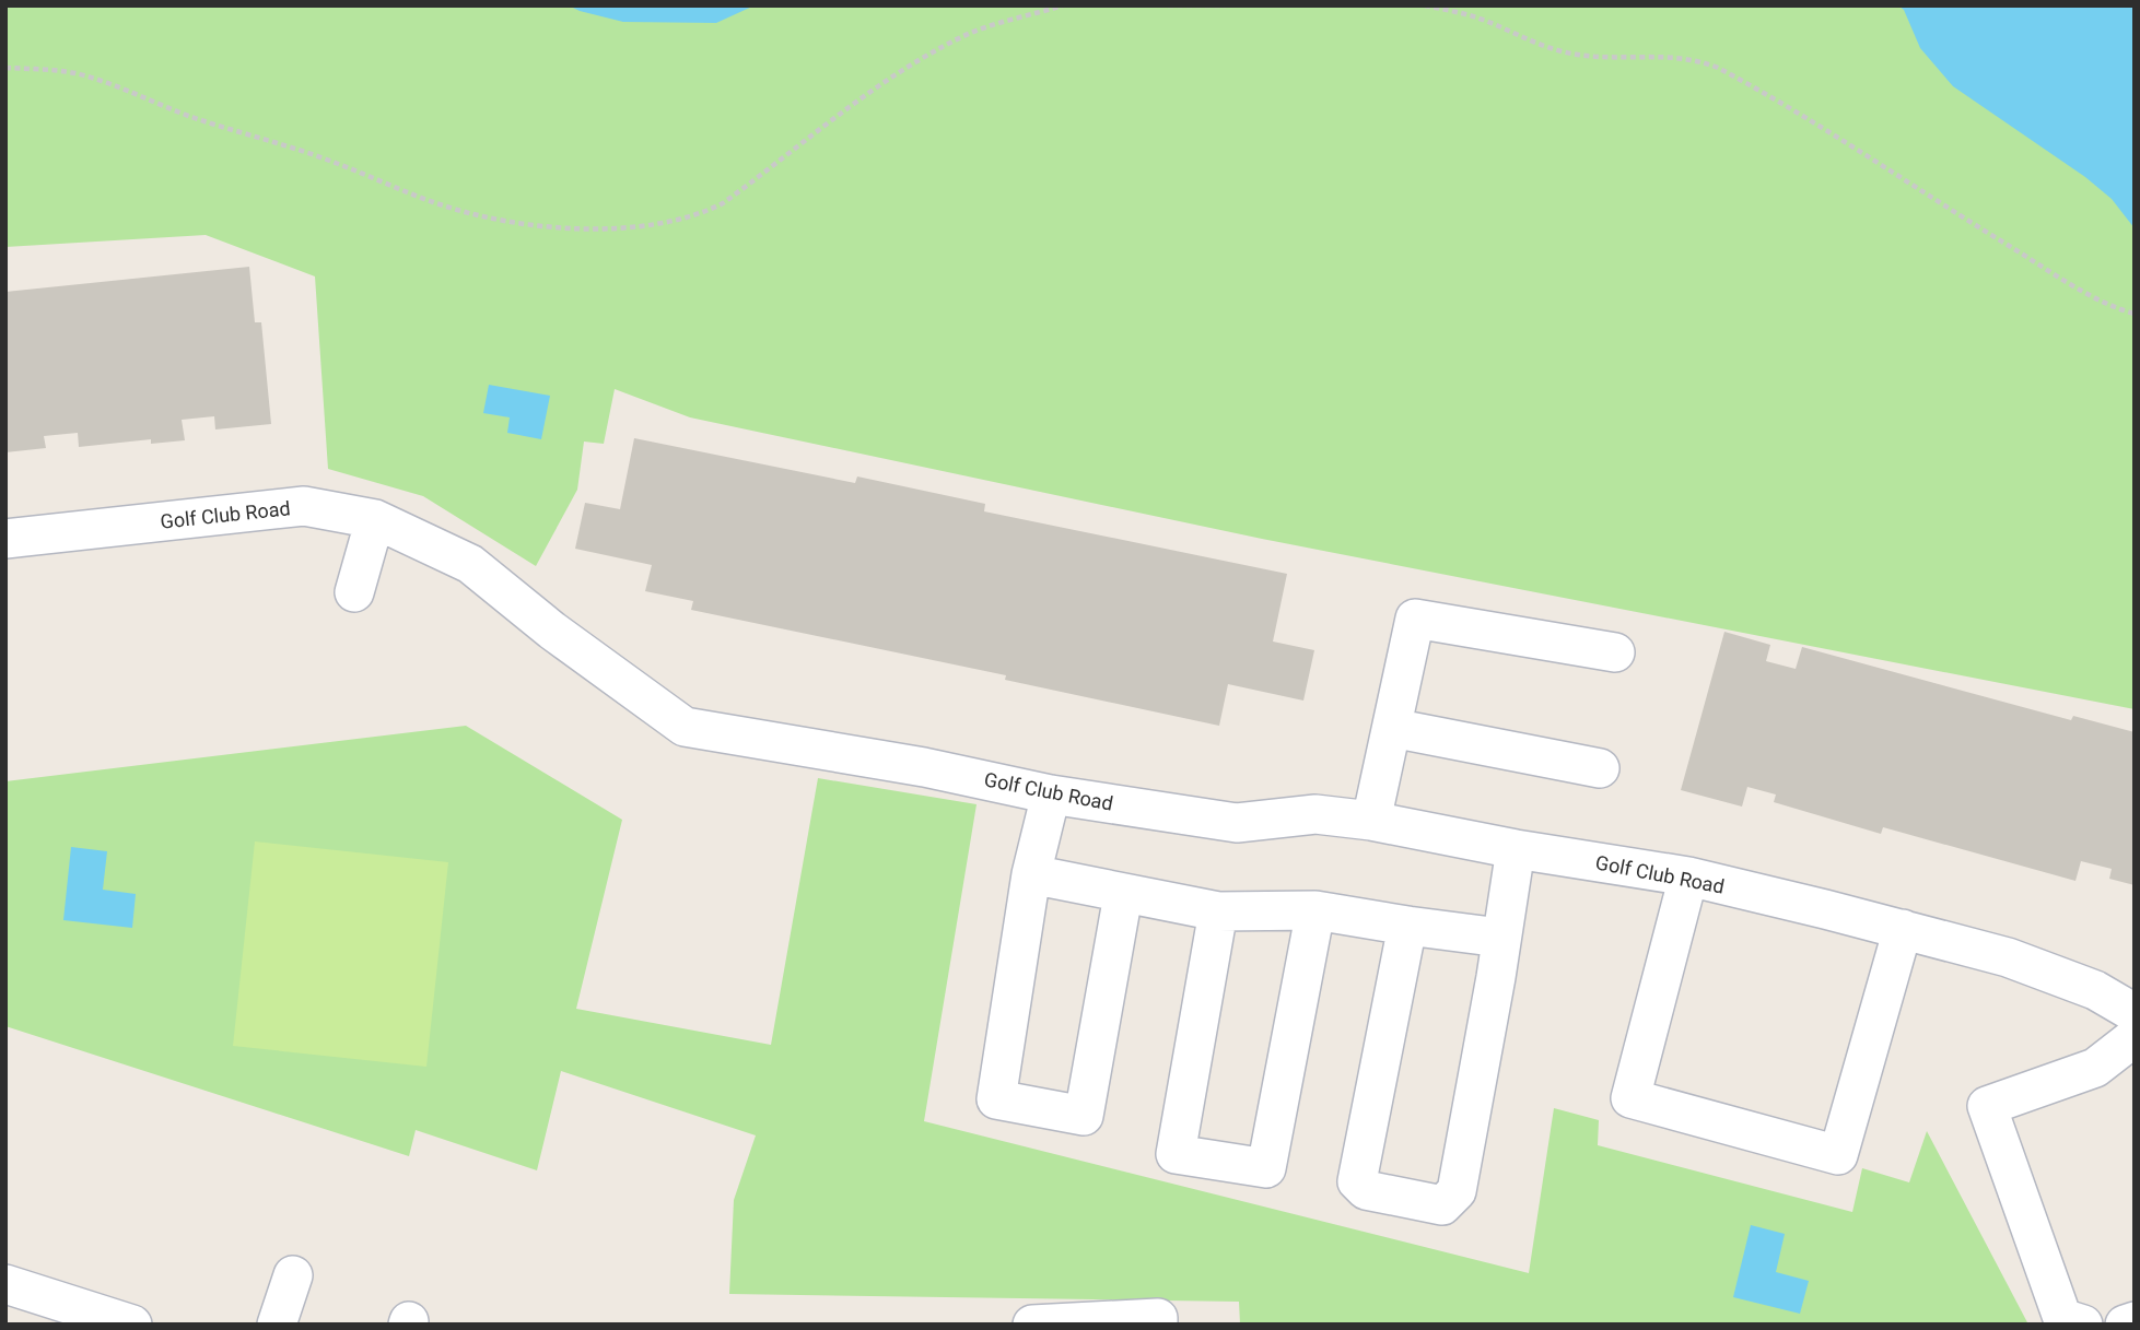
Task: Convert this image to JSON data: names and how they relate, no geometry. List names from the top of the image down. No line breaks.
{"streets":{"street":["Golf Club Road"]}}
